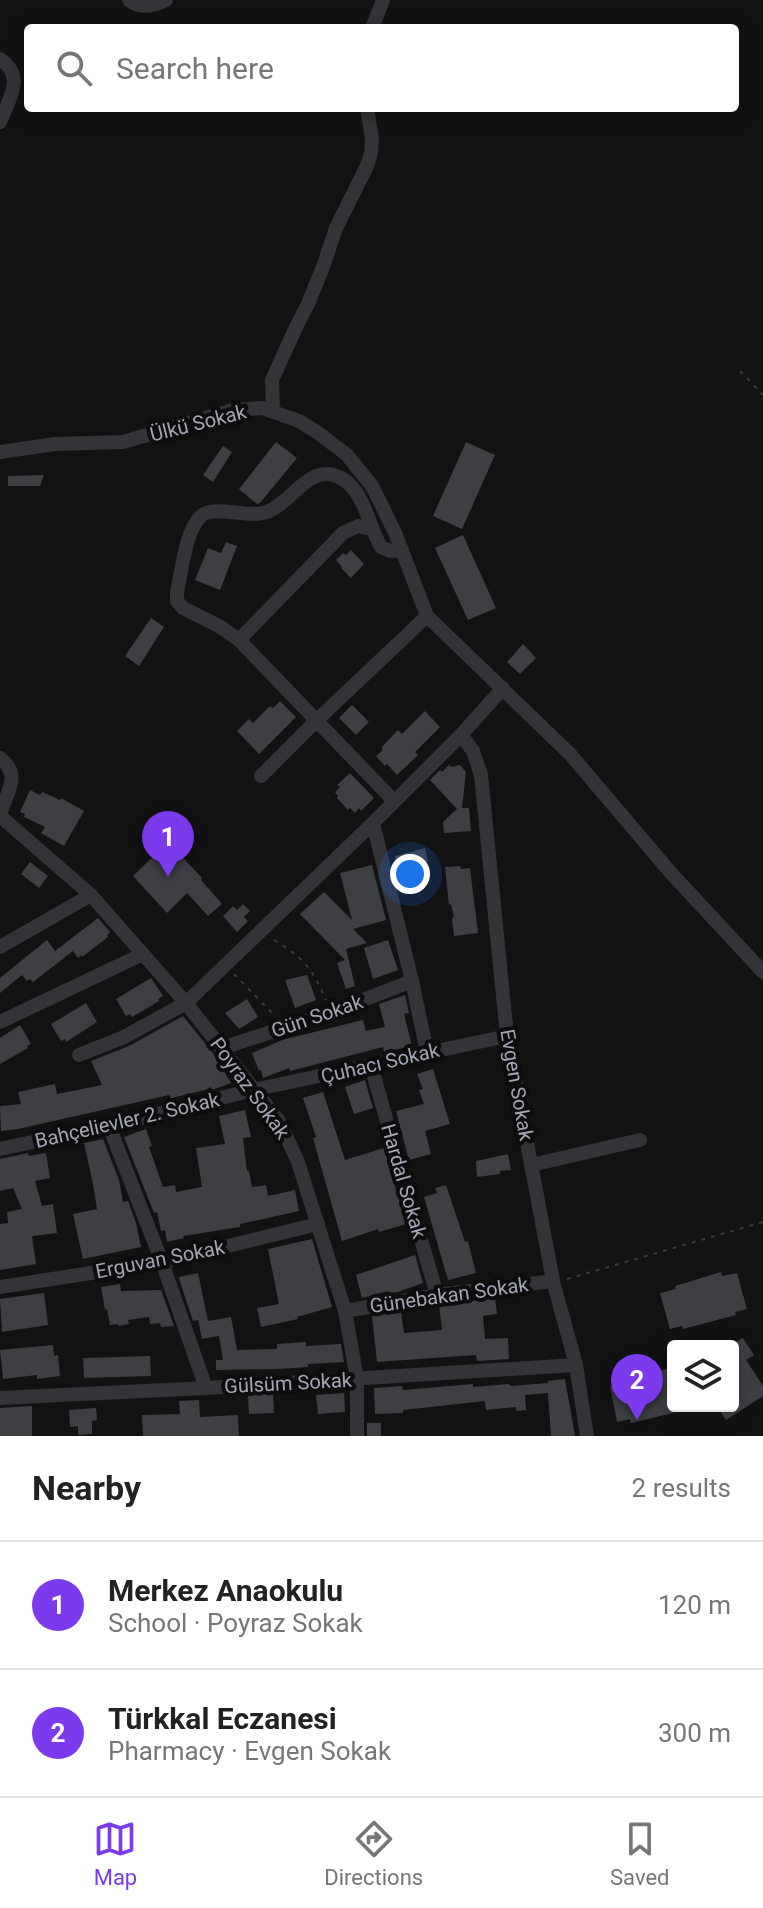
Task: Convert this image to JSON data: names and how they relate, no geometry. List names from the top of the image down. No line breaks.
{"streets":{"street":["Ülkü Sokak","Gün Sokak","Çuhacı Sokak","Evgen Sokak","Poyraz Sokak","Bahçelievler 2. Sokak","Hardal Sokak","Erguvan Sokak","Günebakan Sokak","Gülsüm Sokak"]},"crossings":[["Gün Sokak","Poyraz Sokak"],["Çuhacı Sokak","Evgen Sokak"],["Çuhacı Sokak","Poyraz Sokak"],["Çuhacı Sokak","Bahçelievler 2. Sokak"],["Çuhacı Sokak","Hardal Sokak"],["Evgen Sokak","Günebakan Sokak"],["Evgen Sokak","Gülsüm Sokak"],["Poyraz Sokak","Bahçelievler 2. Sokak"],["Poyraz Sokak","Erguvan Sokak"],["Poyraz Sokak","Günebakan Sokak"],["Poyraz Sokak","Gülsüm Sokak"],["Hardal Sokak","Günebakan Sokak"]],"page":{"search":"Search here","pins":["1","2"],"heading":["Nearby","2 results"],"list":[{"mark":"1","name":"Merkez Anaokulu","note":"School · Poyraz Sokak","value":"120 m"},{"mark":"2","name":"Türkkal Eczanesi","note":"Pharmacy · Evgen Sokak","value":"300 m"}],"nav":["Map","Directions","Saved"]}}
